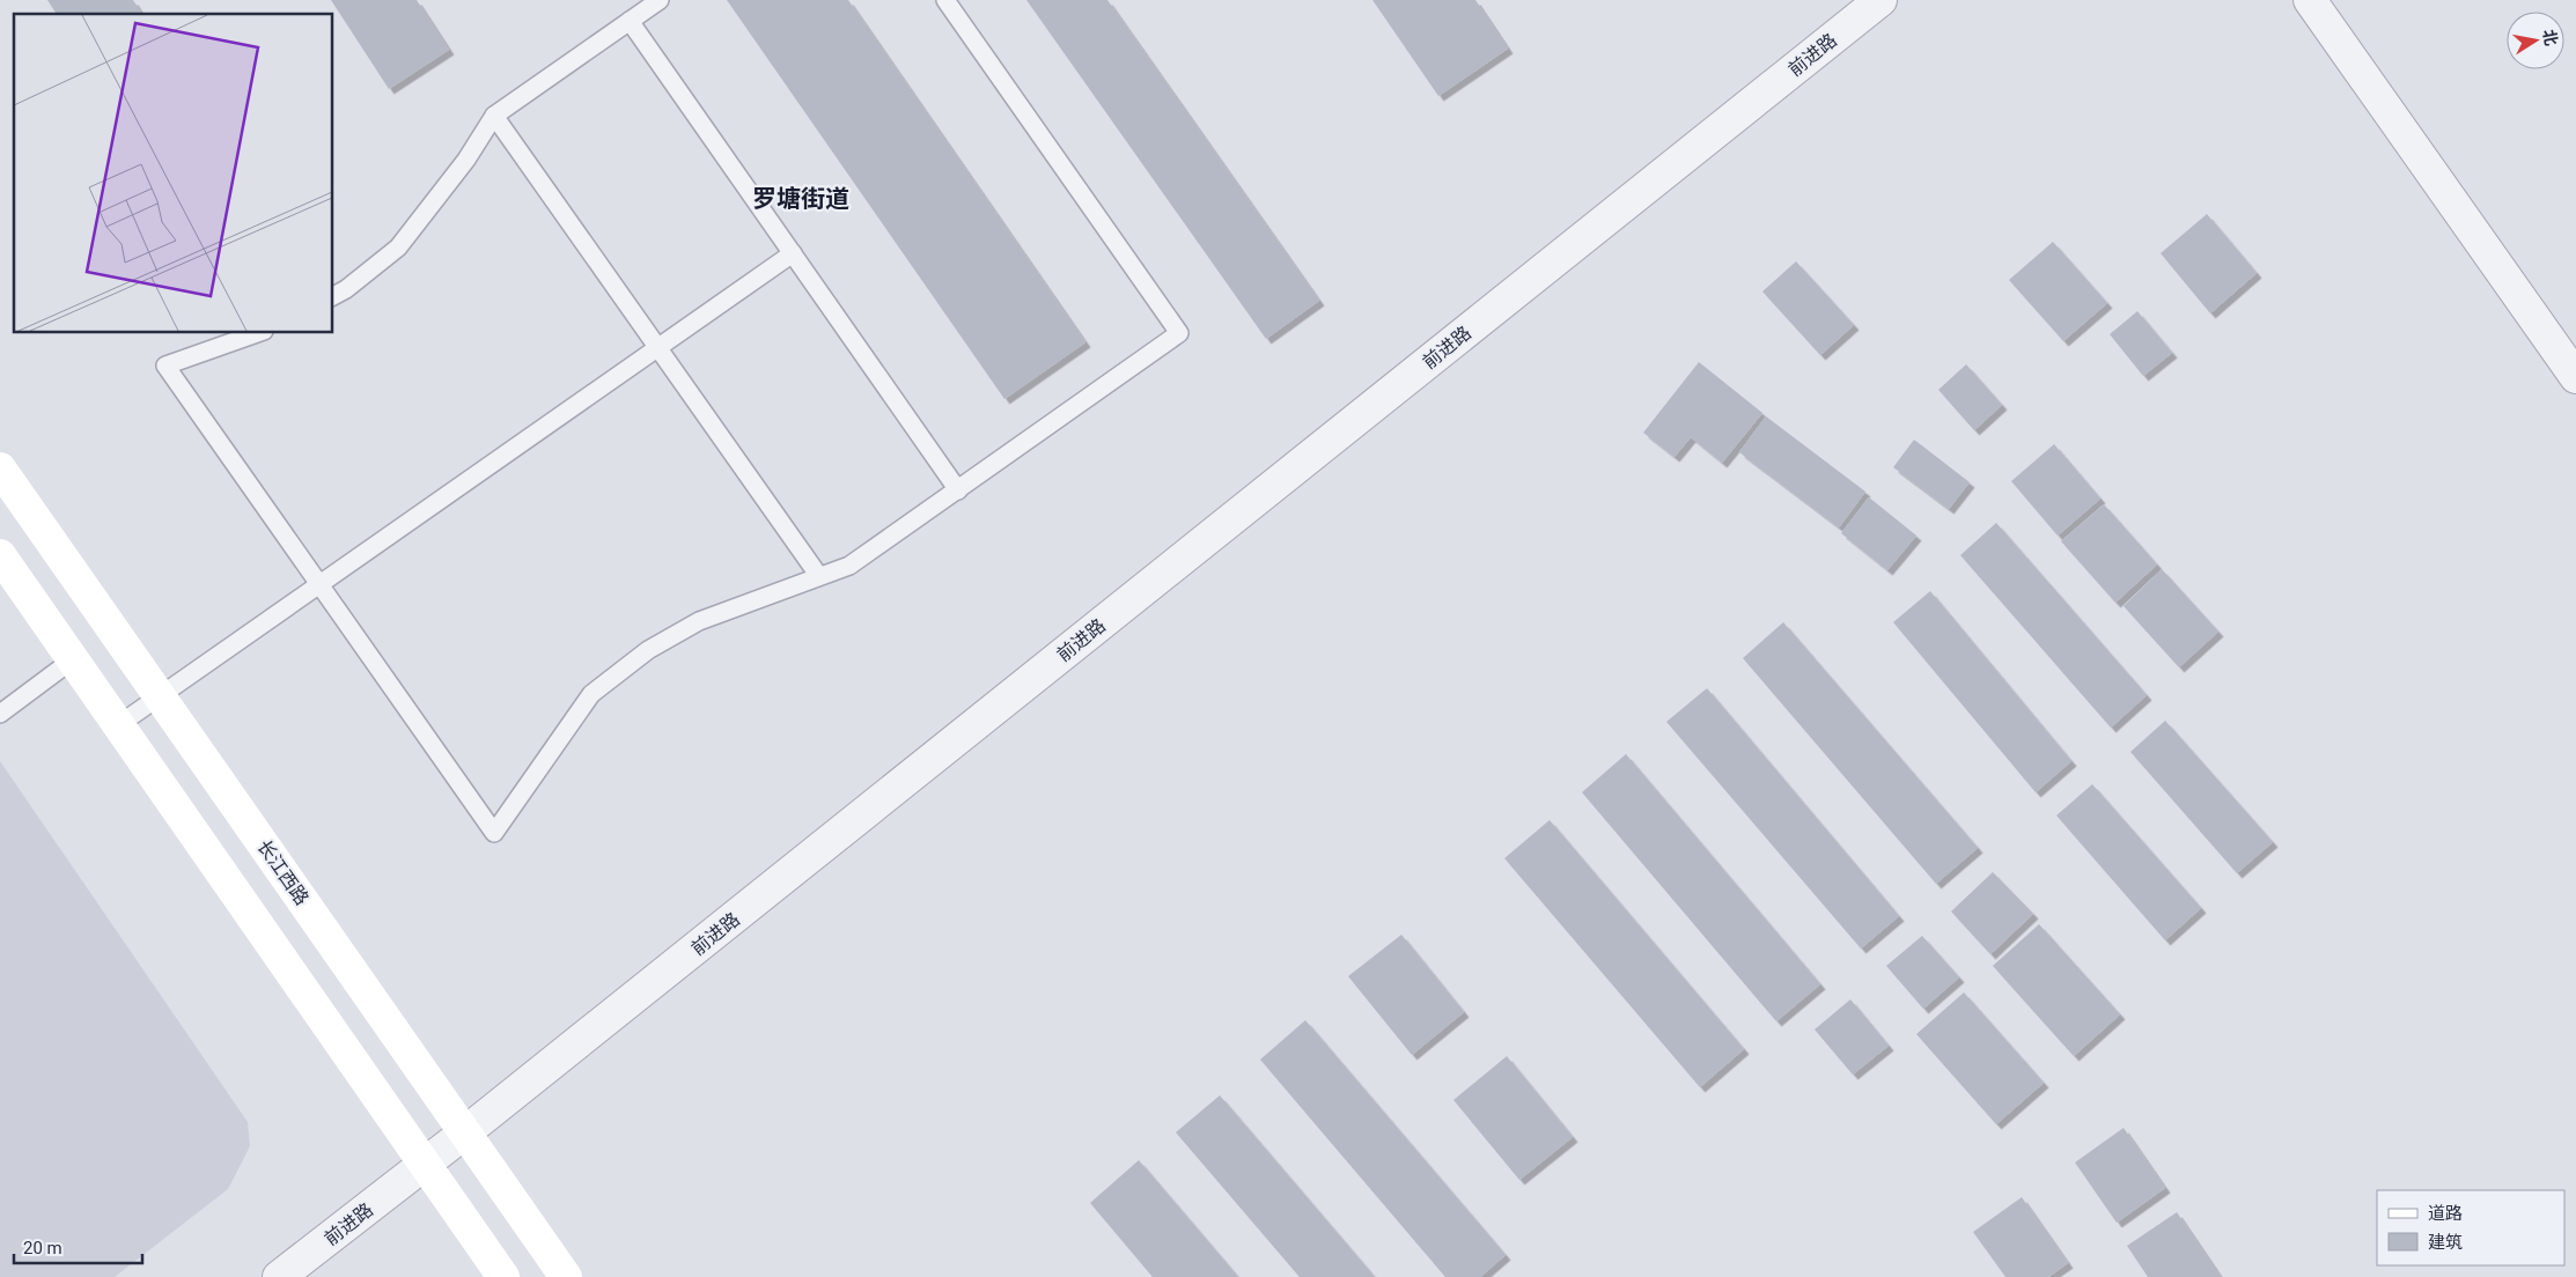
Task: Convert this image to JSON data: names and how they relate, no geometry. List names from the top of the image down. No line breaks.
{"streets":{"main road":["长江西路"],"street":["前进路"]},"crossings":[["前进路","长江西路"]],"districts":["罗塘街道"],"legend":["道路","建筑"],"scale_bar":"20 m","north":"right"}
